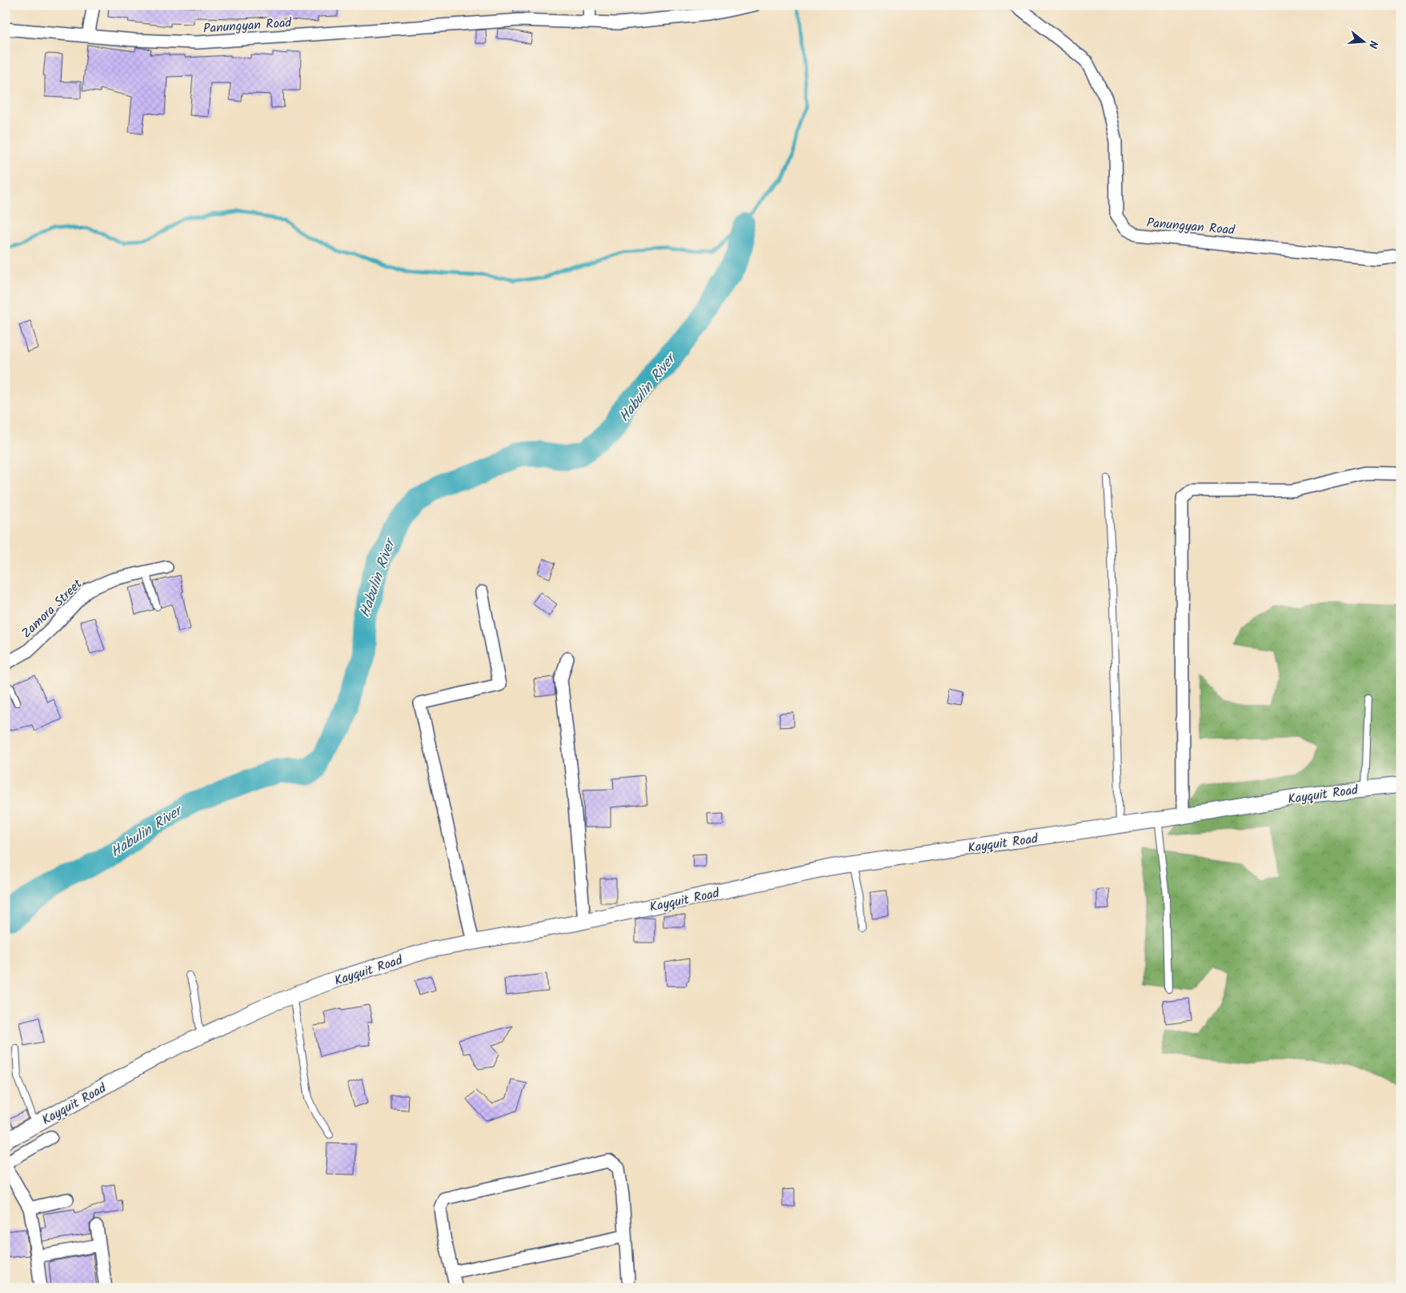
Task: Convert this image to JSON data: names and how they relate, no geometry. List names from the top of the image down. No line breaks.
{"streets":{"street":["Panungyan Road","Zamora Street","Kayquit Road"]},"water":["Habulin River"],"north":"right"}
